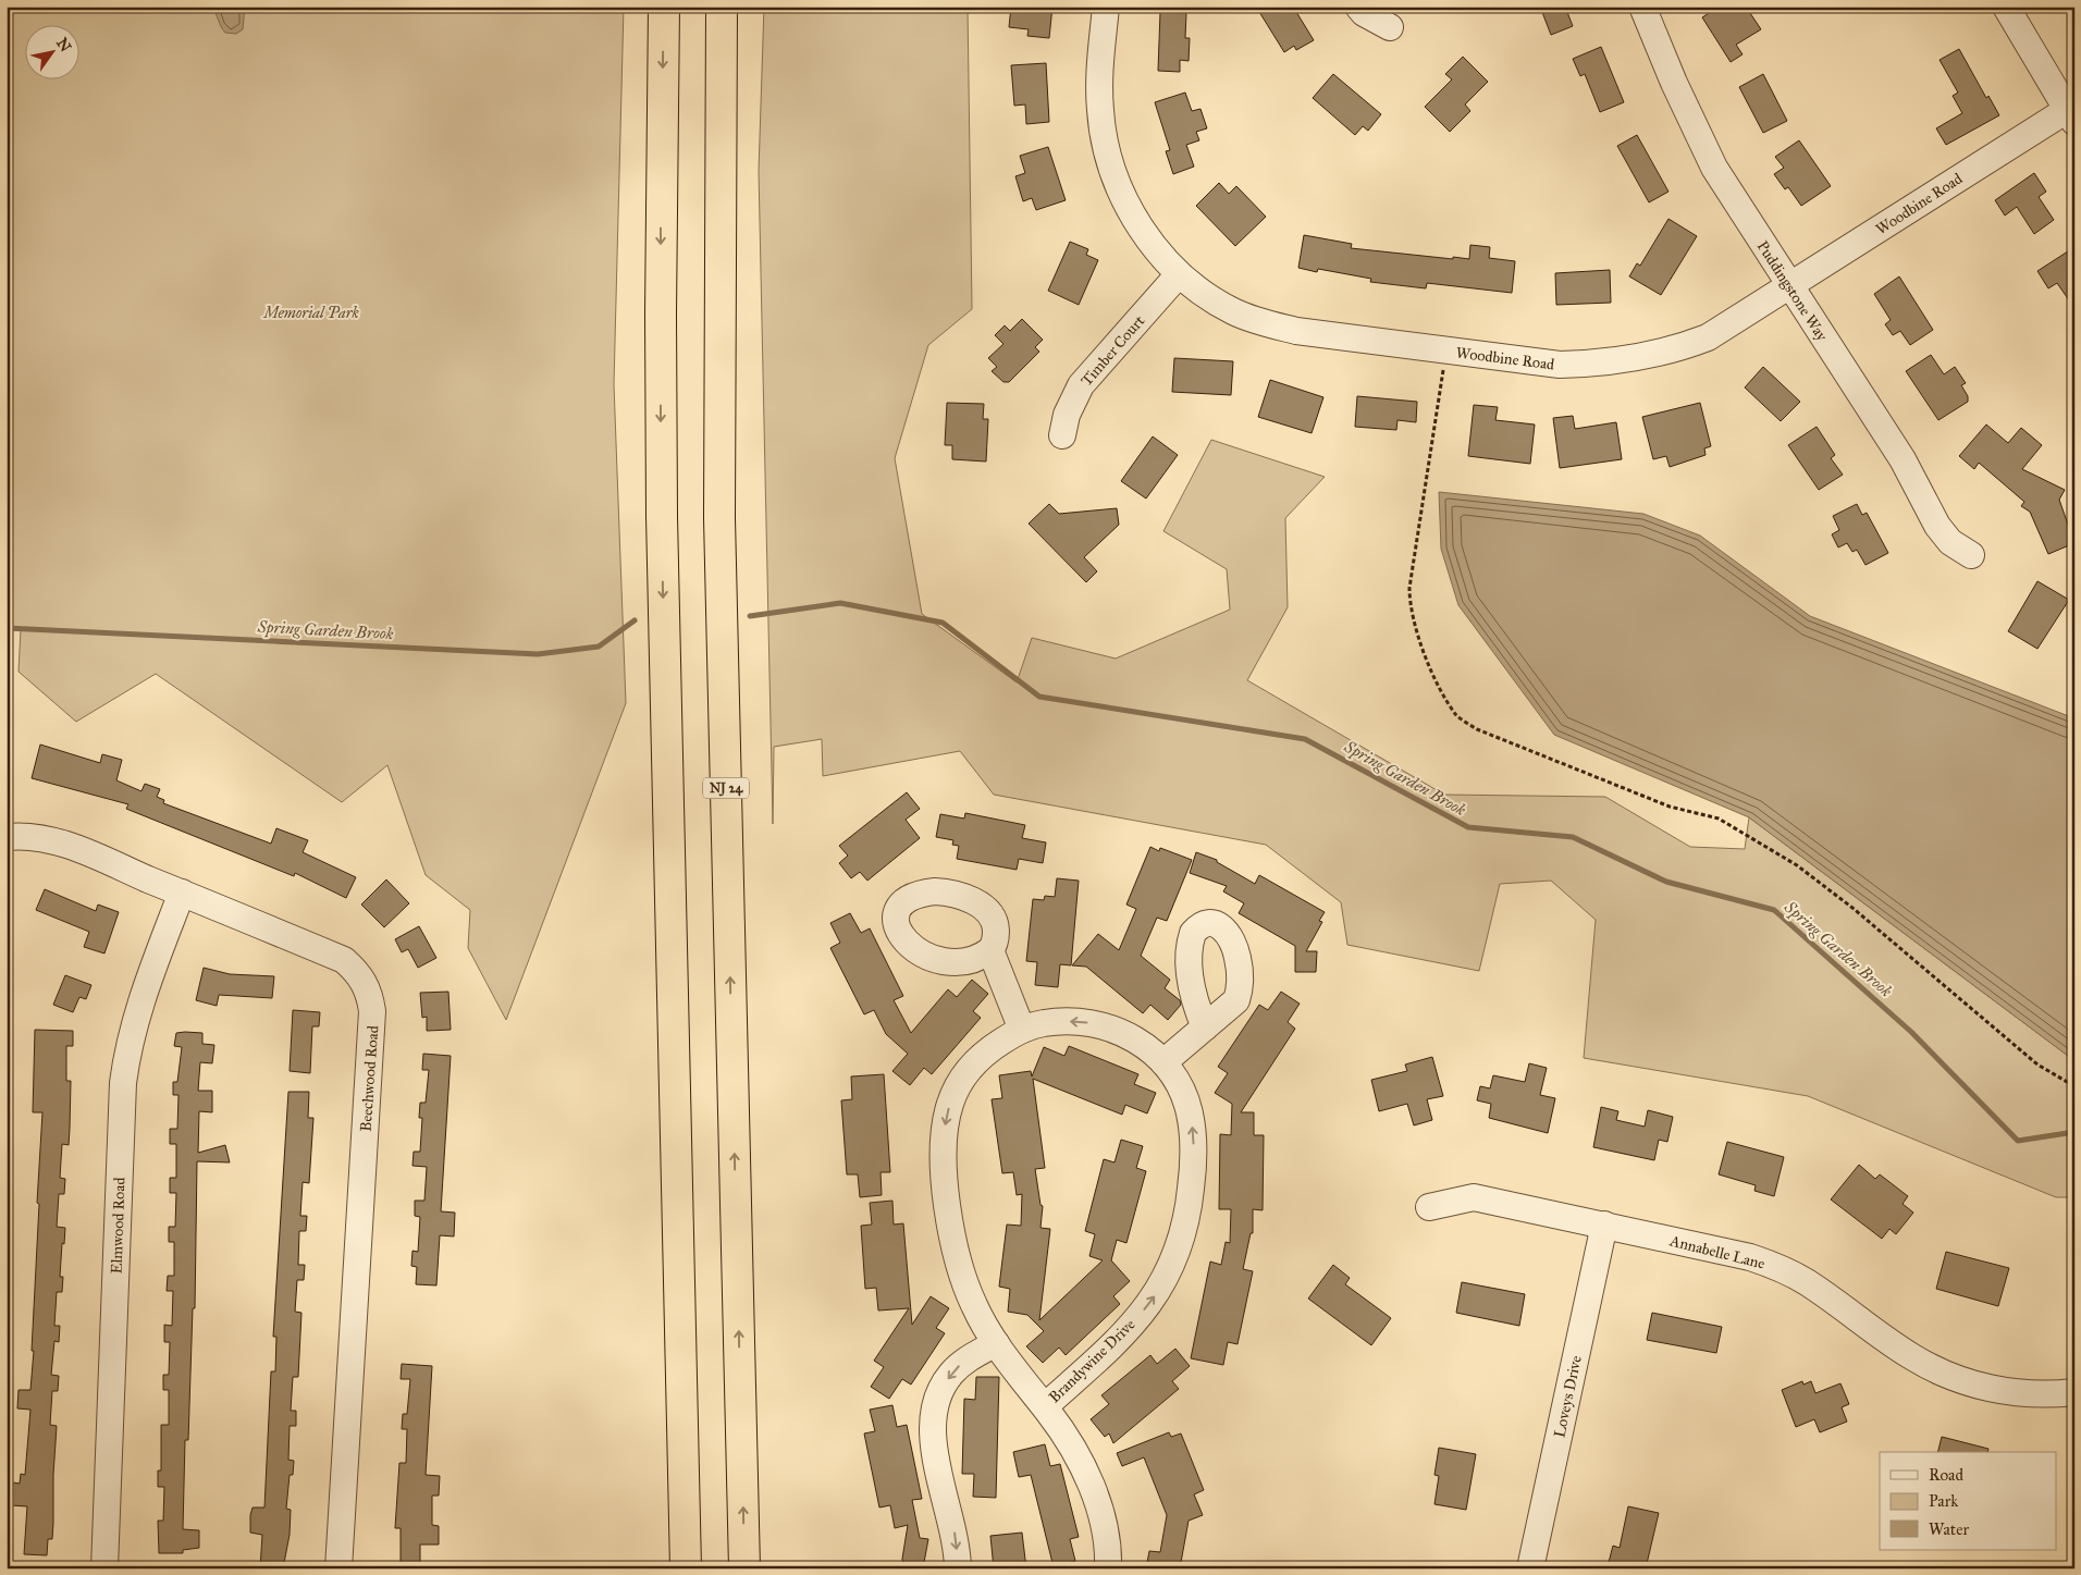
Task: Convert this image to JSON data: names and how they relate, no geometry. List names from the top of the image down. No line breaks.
{"streets":{"highway":["NJ 24"],"street":["Woodbine Road","Puddingstone Way","Timber Court","Beechwood Road","Elmwood Road","Annabelle Lane","Brandywine Drive","Loveys Drive"]},"crossings":[["Woodbine Road","Puddingstone Way"],["Woodbine Road","Timber Court"],["Beechwood Road","Elmwood Road"],["Annabelle Lane","Loveys Drive"]],"water":["Spring Garden Brook"],"parks":["Memorial Park"],"legend":["Road","Park","Water"],"north":"top right"}
